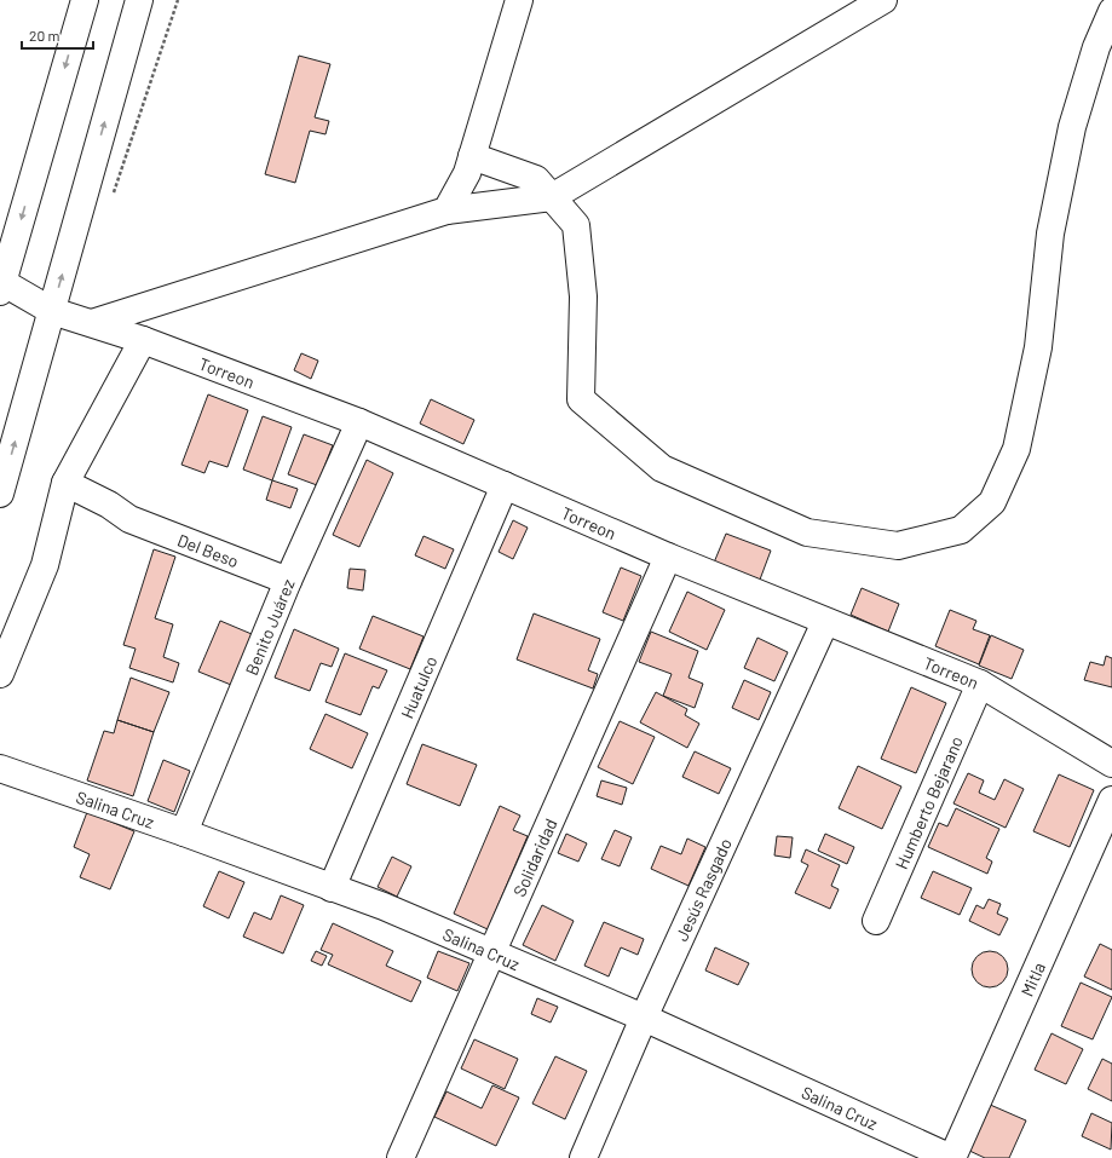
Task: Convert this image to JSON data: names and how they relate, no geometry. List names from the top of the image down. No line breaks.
{"streets":{"street":["Torreon","Del Beso","Benito Juárez","Huatulco","Humberto Bejarano","Salina Cruz","Solidaridad","Jesús Rasgado","Mitla"]},"crossings":[["Torreon","Benito Juárez"],["Torreon","Huatulco"],["Torreon","Humberto Bejarano"],["Torreon","Solidaridad"],["Torreon","Jesús Rasgado"],["Del Beso","Benito Juárez"],["Benito Juárez","Salina Cruz"],["Huatulco","Salina Cruz"],["Salina Cruz","Solidaridad"],["Salina Cruz","Jesús Rasgado"],["Salina Cruz","Mitla"]],"scale_bar":"20 m"}
